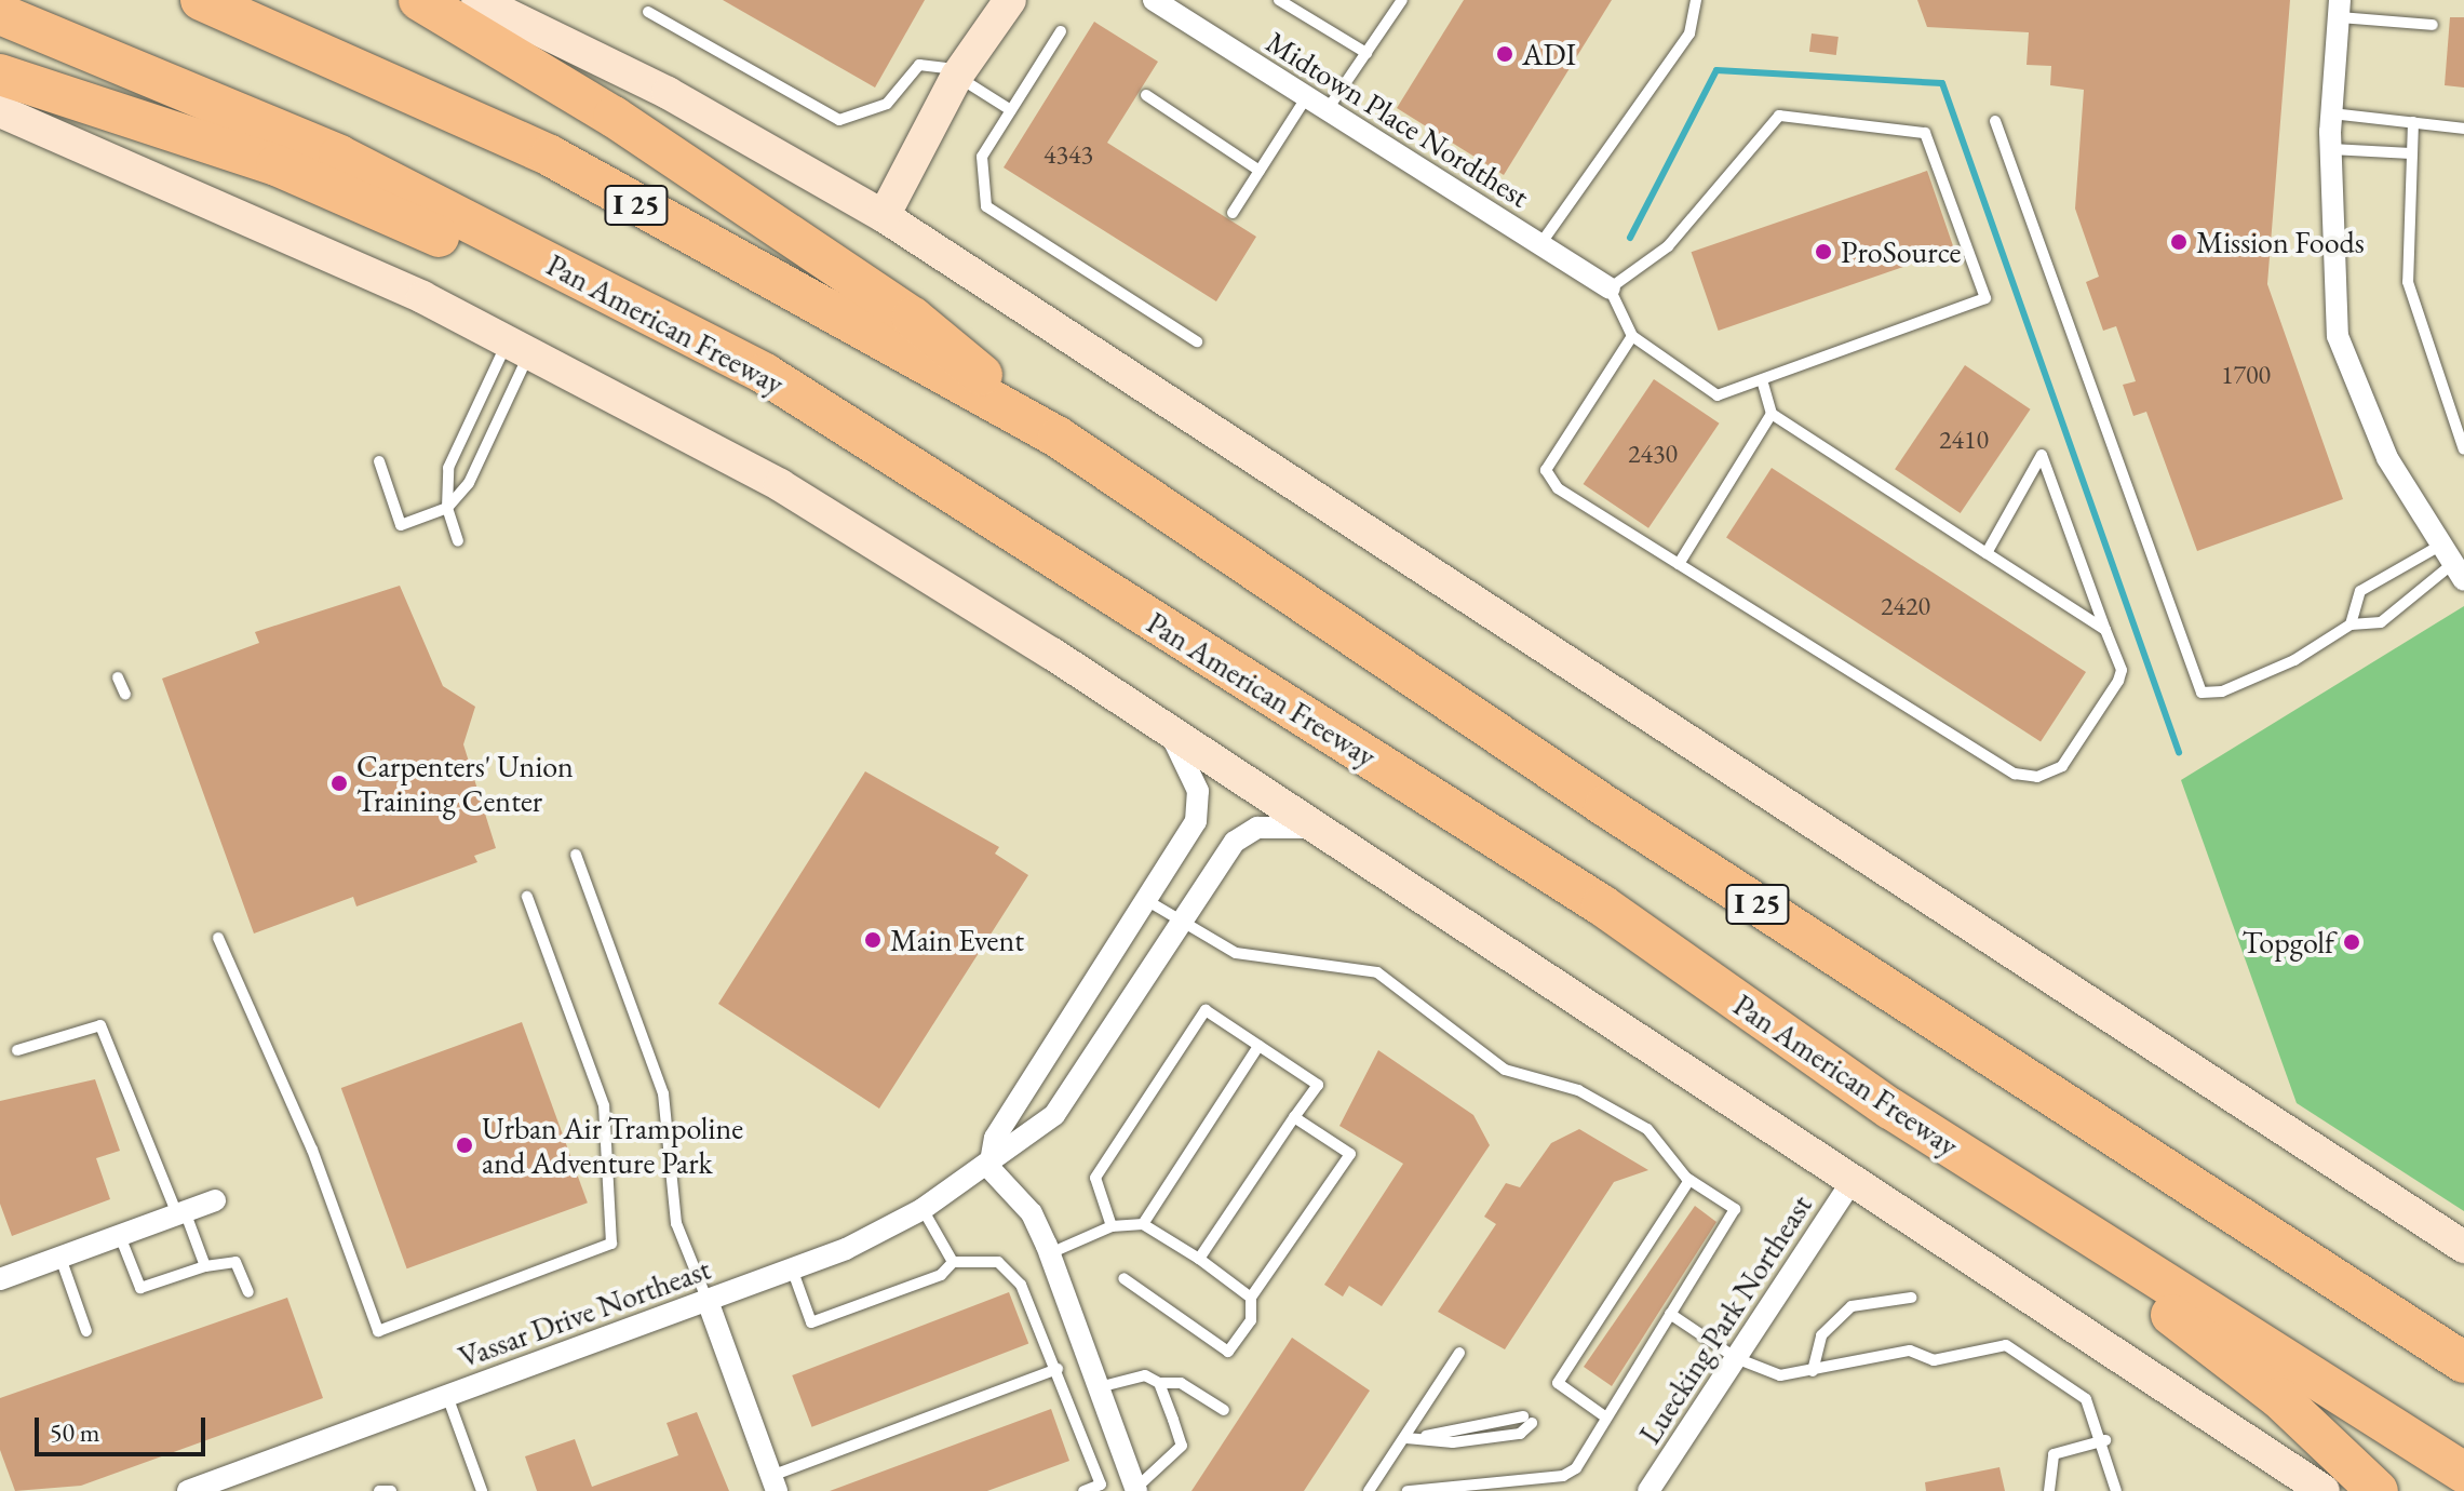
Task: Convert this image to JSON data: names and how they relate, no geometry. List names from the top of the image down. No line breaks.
{"streets":{"highway":["I 25","Pan American Freeway"],"street":["Midtown Place Nordthest","Vassar Drive Northeast","Luecking Park Northeast"]},"places":["ADI","Mission Foods","ProSource","Carpenters' Union Training Center","Main Event","Topgolf","Urban Air Trampoline and Adventure Park"],"house_numbers":["4343","1700","2410","2430","2420"],"scale_bar":"50 m"}
